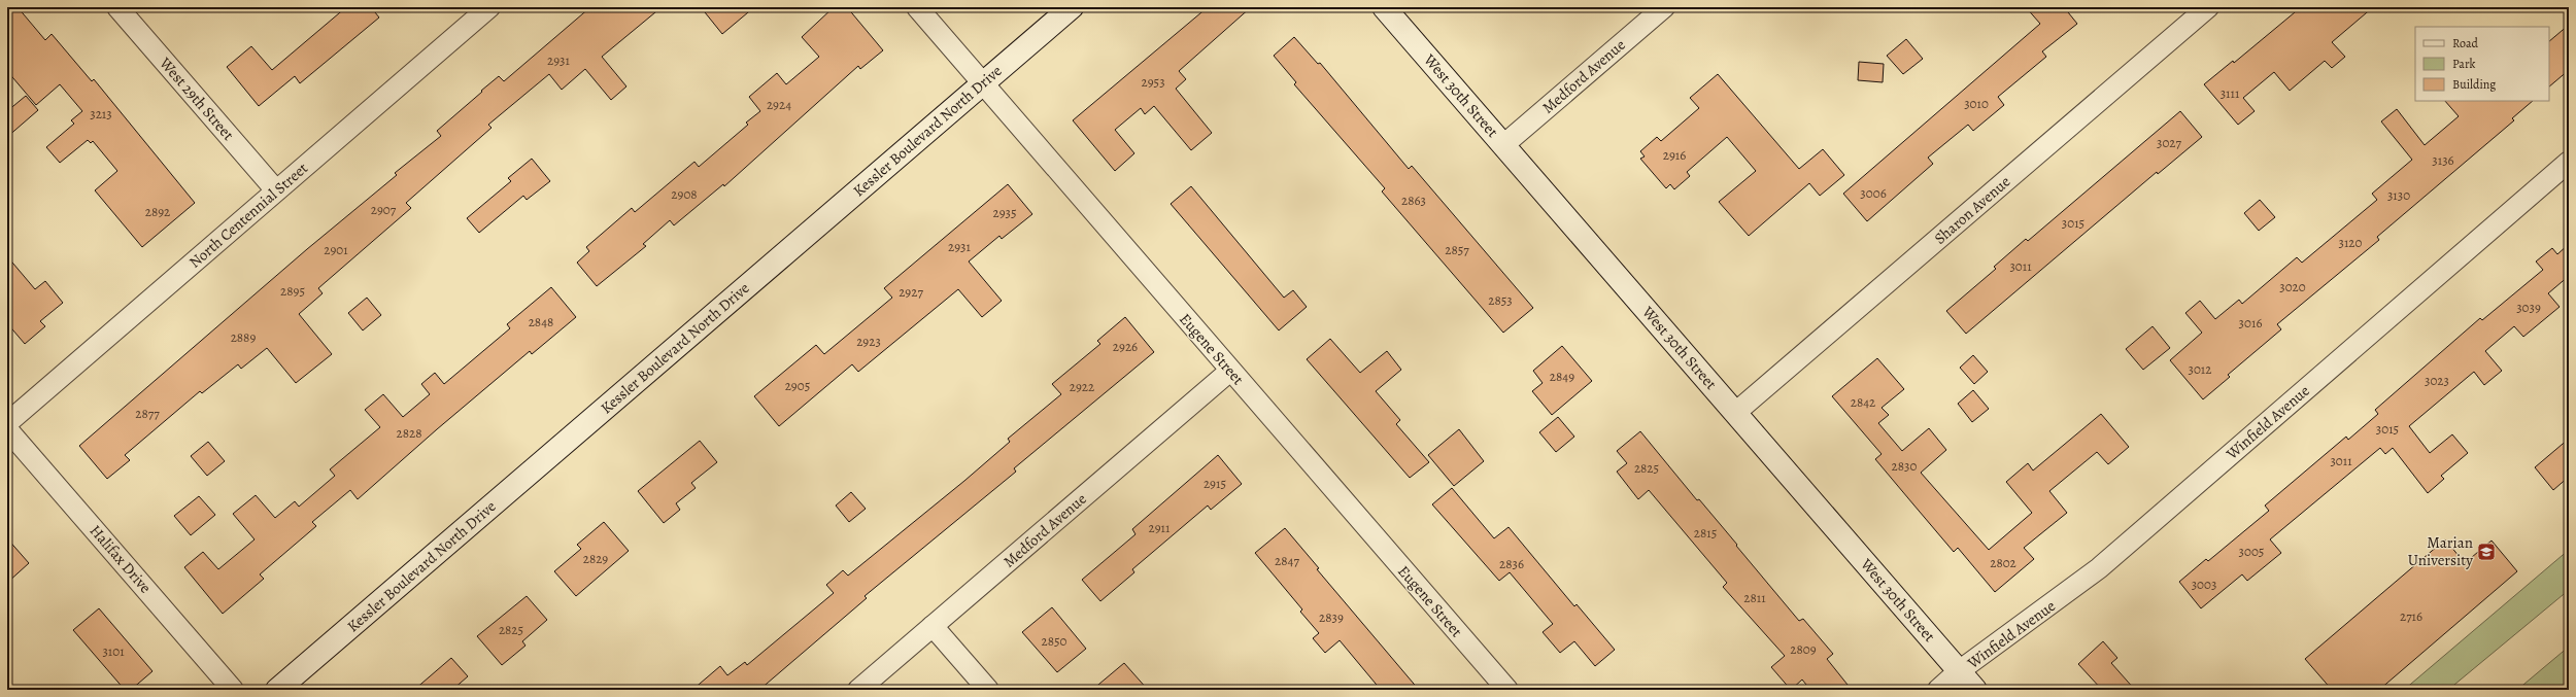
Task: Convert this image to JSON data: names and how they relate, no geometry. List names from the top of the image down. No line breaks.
{"streets":{"main road":["West 30th Street","Kessler Boulevard North Drive"],"street":["Medford Avenue","West 29th Street","Sharon Avenue","North Centennial Street","Eugene Street","Winfield Avenue","Halifax Drive"]},"crossings":[["Medford Avenue","West 30th Street"],["Medford Avenue","Eugene Street"],["West 30th Street","Sharon Avenue"],["West 30th Street","Winfield Avenue"],["West 29th Street","North Centennial Street"],["Kessler Boulevard North Drive","Eugene Street"]],"places":{"school or university":["Marian University"]},"house_numbers":["2931","2953","3111","3010","2924","3213","3027","2916","3136","3006","2908","3130","2863","2907","2892","2935","3015","3120","2931","2901","2857","3011","3020","2895","2927","2853","3039","2848","3016","2889","2923","2926","3012","2849","3023","2905","2922","2842","2877","3015","2828","3011","2830","2825","2915","2911","2815","3005","2829","2847","2802","2836","3003","2811","2716","2839","2825","2850","2809","3101"],"legend":["Road","Park","Building"]}
